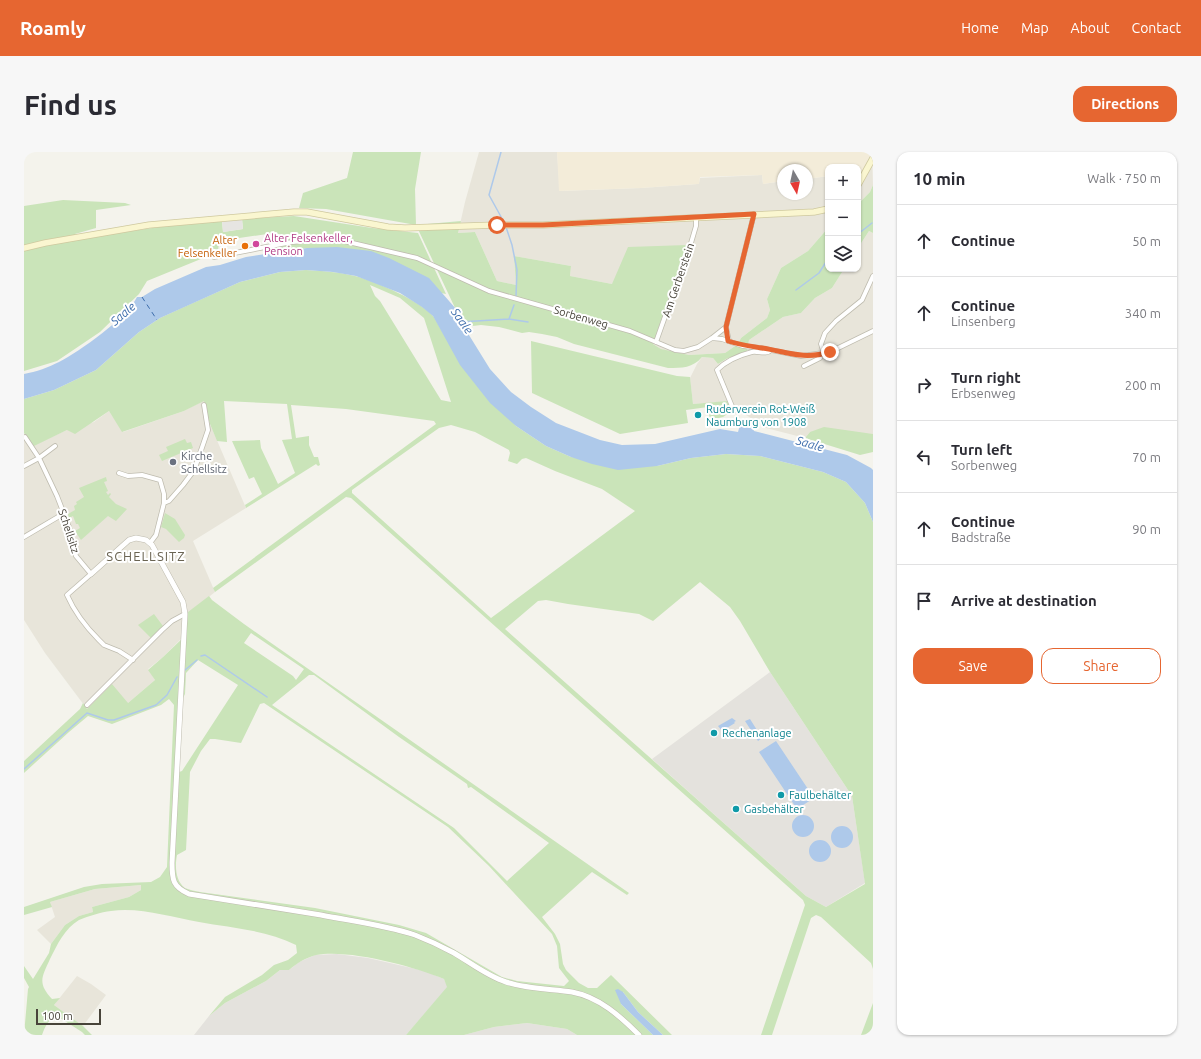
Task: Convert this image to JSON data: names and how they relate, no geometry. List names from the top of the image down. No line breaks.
{"streets":{"street":["Am Gerberstein","Sorbenweg","Schellsitz"]},"crossings":[["Am Gerberstein","Sorbenweg"]],"districts":["SCHELLSITZ"],"water":["Saale"],"places":["Alter Felsenkeller, Pension","Alter Felsenkeller","Ruderverein Rot-Weiß Naumburg von 1908","Kirche Schellsitz","Rechenanlage","Faulbehälter","Gasbehälter"],"scale_bar":"100 m","north":"bottom","page":{"header":"Roamly","nav":["Home","Map","About","Contact"],"buttons":["Directions",["Save","Share"]],"title":"Find us","heading":["10 min","Walk · 750 m"],"map_buttons":["+","−"],"list":[["Continue","50 m"],["Continue","Linsenberg","340 m"],["Turn right","Erbsenweg","200 m"],["Turn left","Sorbenweg","70 m"],["Continue","Badstraße","90 m"],"Arrive at destination"],"scale":"100 m"}}
